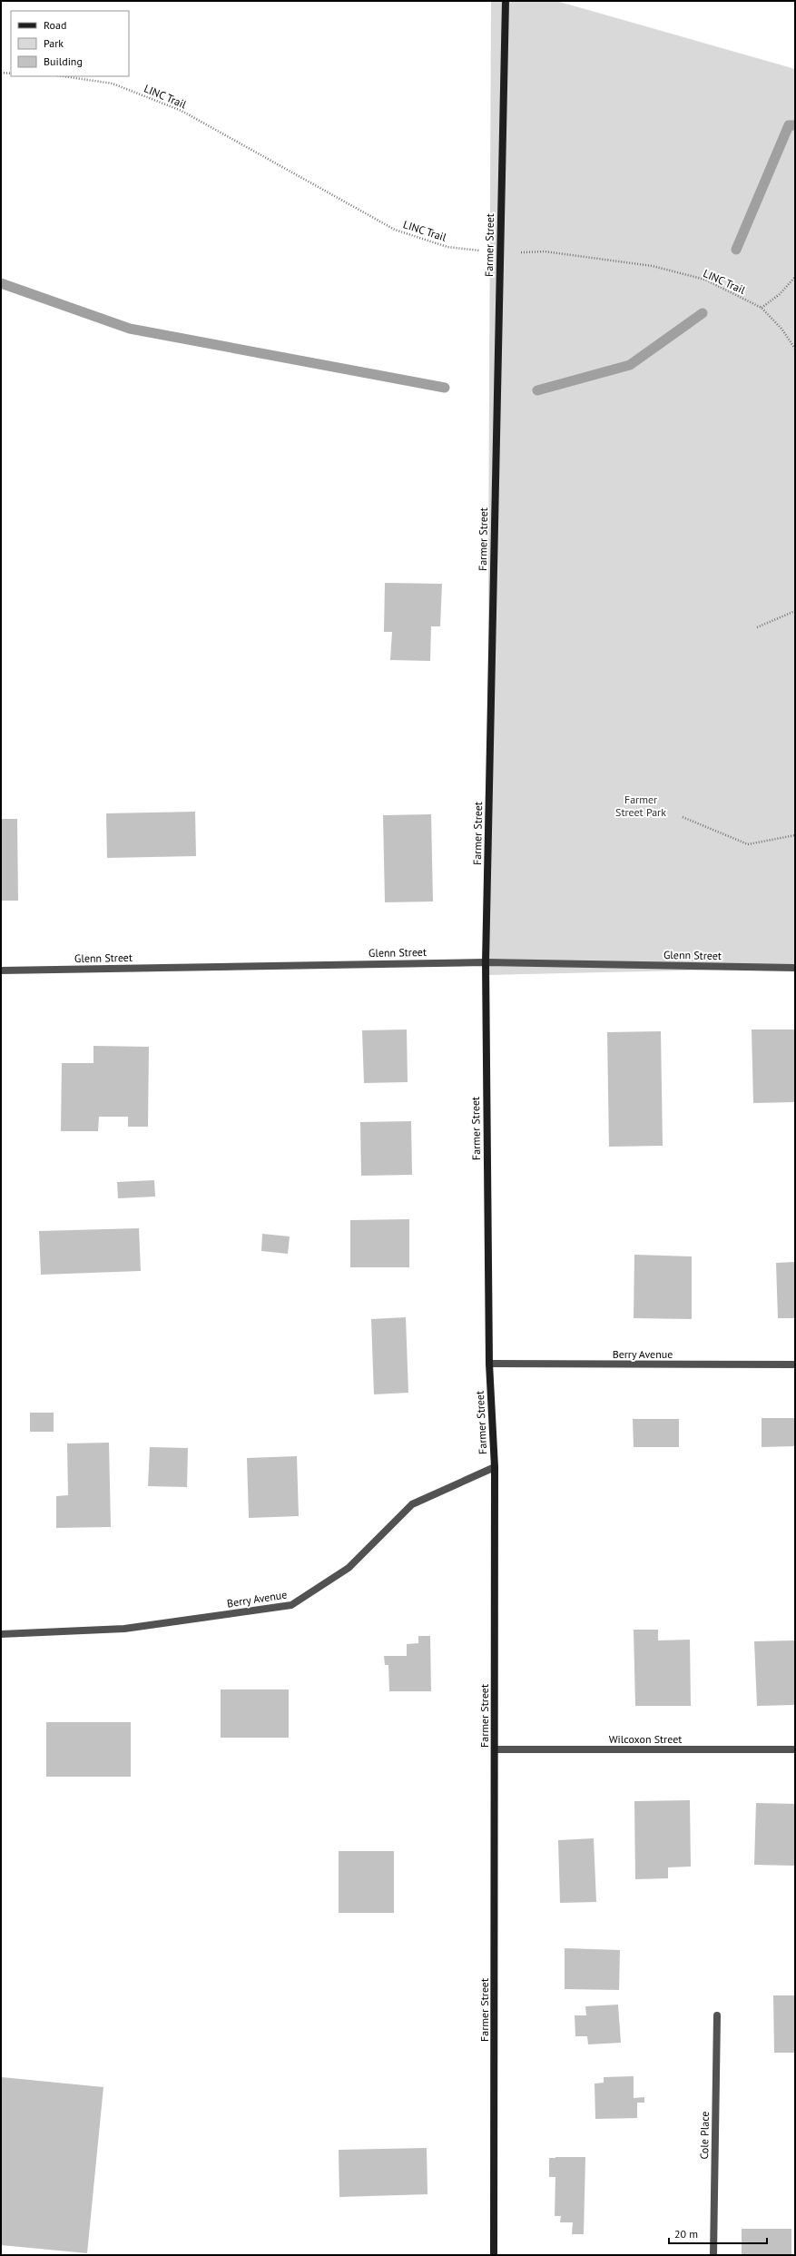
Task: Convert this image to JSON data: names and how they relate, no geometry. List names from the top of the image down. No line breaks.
{"streets":{"street":["Farmer Street","Glenn Street","Berry Avenue","Wilcoxon Street","Cole Place"],"path":["LINC Trail"]},"crossings":[["LINC Trail","Farmer Street"],["Farmer Street","Glenn Street"],["Farmer Street","Berry Avenue"],["Farmer Street","Wilcoxon Street"]],"parks":["Farmer Street Park"],"legend":["Road","Park","Building"],"scale_bar":"20 m"}
